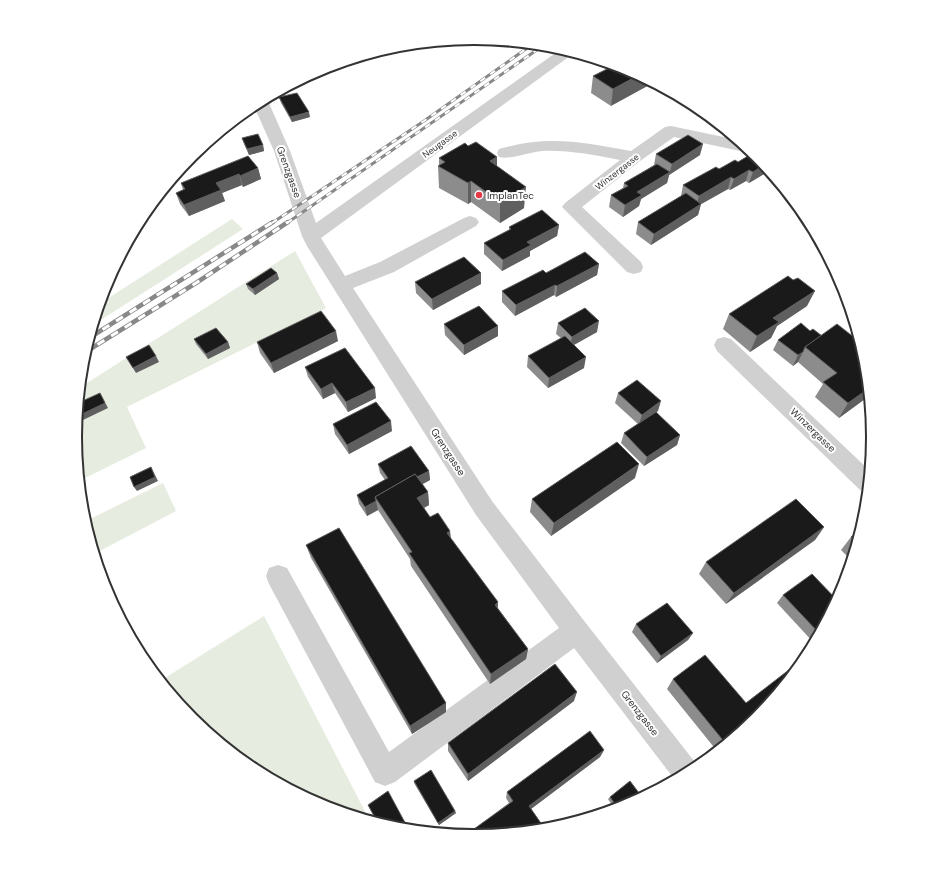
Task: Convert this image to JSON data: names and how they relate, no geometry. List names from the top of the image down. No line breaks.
{"streets":{"street":["Neugasse","Grenzgasse","Winzergasse"]},"crossings":[["Neugasse","Grenzgasse"]],"places":["ImplanTec"]}
